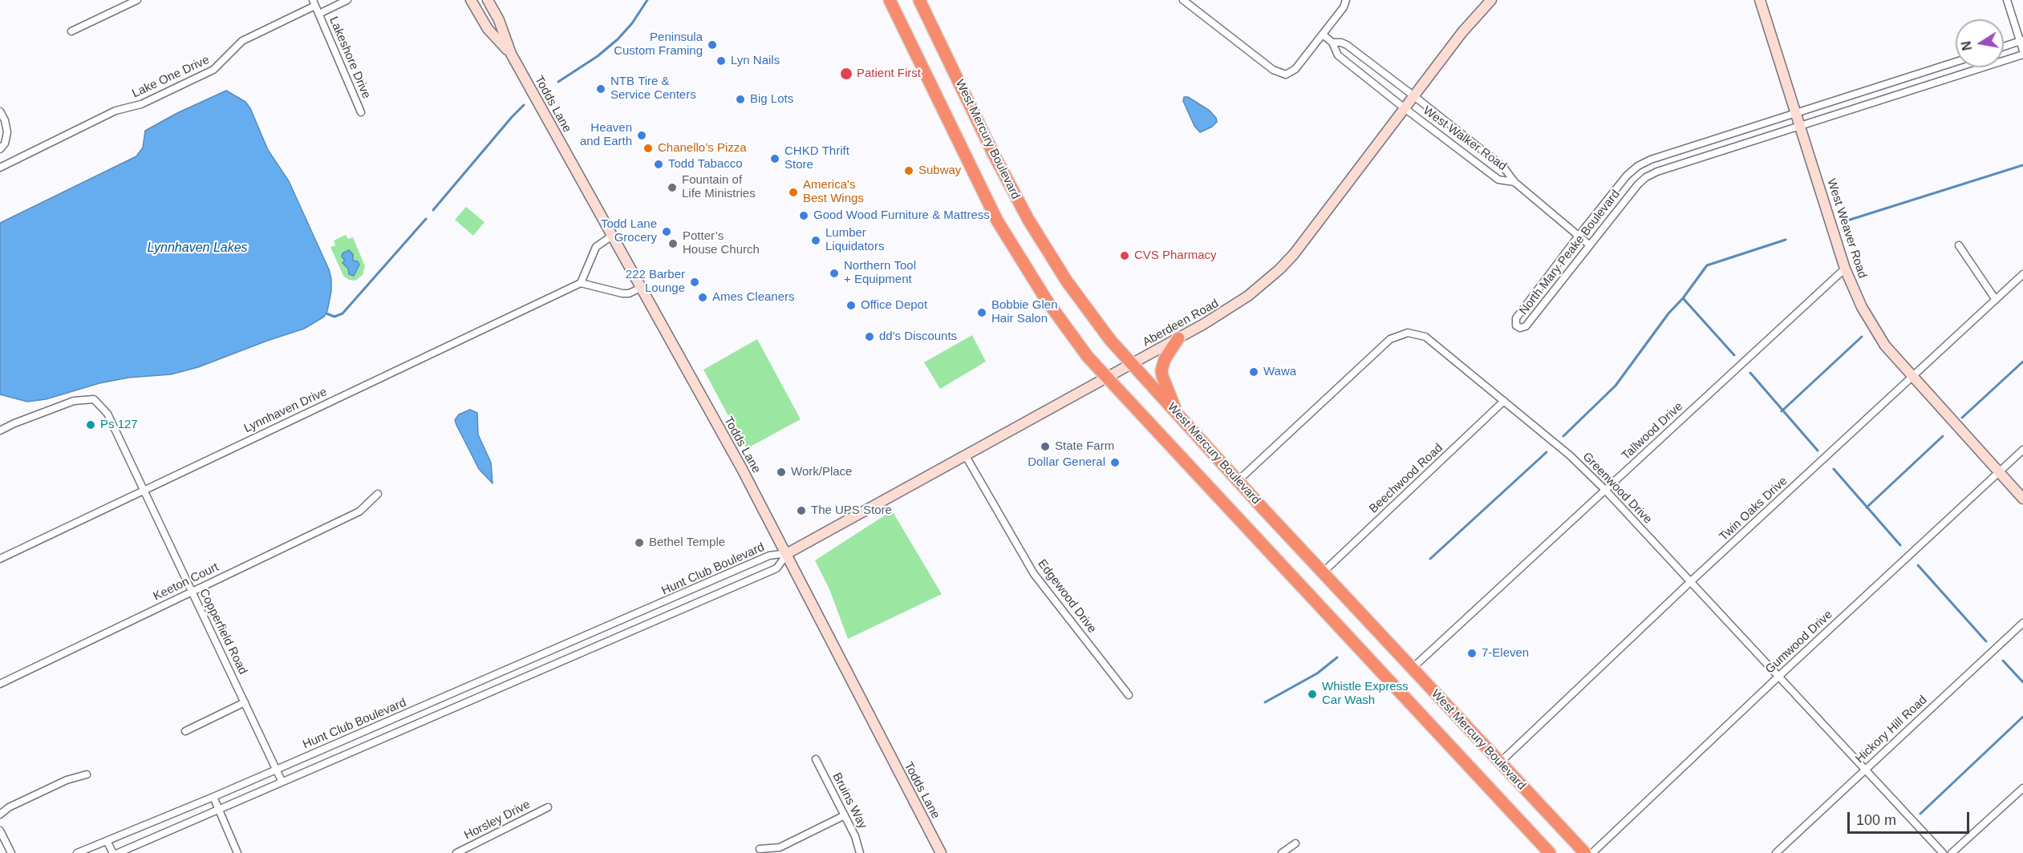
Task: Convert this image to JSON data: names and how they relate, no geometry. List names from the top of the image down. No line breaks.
{"streets":{"highway":["West Mercury Boulevard"],"main road":["Todds Lane","West Weaver Road","Aberdeen Road"],"street":["Lakeshore Drive","Lake One Drive","West Walker Road","North Mary Peake Boulevard","Lynnhaven Drive","Tallwood Drive","Beechwood Road","Greenwood Drive","Twin Oaks Drive","Hunt Club Boulevard","Keeton Court","Edgewood Drive","Copperfield Road","Gumwood Drive","Hickory Hill Road","Bruins Way","Horsley Drive"]},"crossings":[["Todds Lane","Aberdeen Road"],["Todds Lane","Hunt Club Boulevard"],["West Walker Road","North Mary Peake Boulevard"],["West Walker Road","Aberdeen Road"],["West Mercury Boulevard","Aberdeen Road"],["West Mercury Boulevard","Tallwood Drive"],["West Mercury Boulevard","Beechwood Road"],["West Mercury Boulevard","Greenwood Drive"],["West Mercury Boulevard","Twin Oaks Drive"],["West Weaver Road","North Mary Peake Boulevard"],["West Weaver Road","Tallwood Drive"],["West Weaver Road","Twin Oaks Drive"],["West Weaver Road","Gumwood Drive"],["Aberdeen Road","Hunt Club Boulevard"],["Aberdeen Road","Edgewood Drive"],["Lynnhaven Drive","Copperfield Road"],["Tallwood Drive","Greenwood Drive"],["Beechwood Road","Greenwood Drive"],["Greenwood Drive","Twin Oaks Drive"],["Greenwood Drive","Gumwood Drive"],["Greenwood Drive","Hickory Hill Road"],["Hunt Club Boulevard","Copperfield Road"],["Keeton Court","Copperfield Road"]],"water":["Lynnhaven Lakes"],"places":["Peninsula Custom Framing","Lyn Nails","Patient First","NTB Tire & Service Centers","Big Lots","Heaven and Earth","Chanello’s Pizza","CHKD Thrift Store","Todd Tabacco","Subway","Fountain of Life Ministries","America's Best Wings","Good Wood Furniture & Mattress","Todd Lane Grocery","Lumber Liquidators","Potter’s House Church","CVS Pharmacy","Northern Tool + Equipment","222 Barber Lounge","Ames Cleaners","Office Depot","Bobbie Glen Hair Salon","dd's Discounts","Wawa","Ps 127","State Farm","Dollar General","Work/Place","The UPS Store","Bethel Temple","7-Eleven","Whistle Express Car Wash"],"scale_bar":"100 m","north":"left"}
